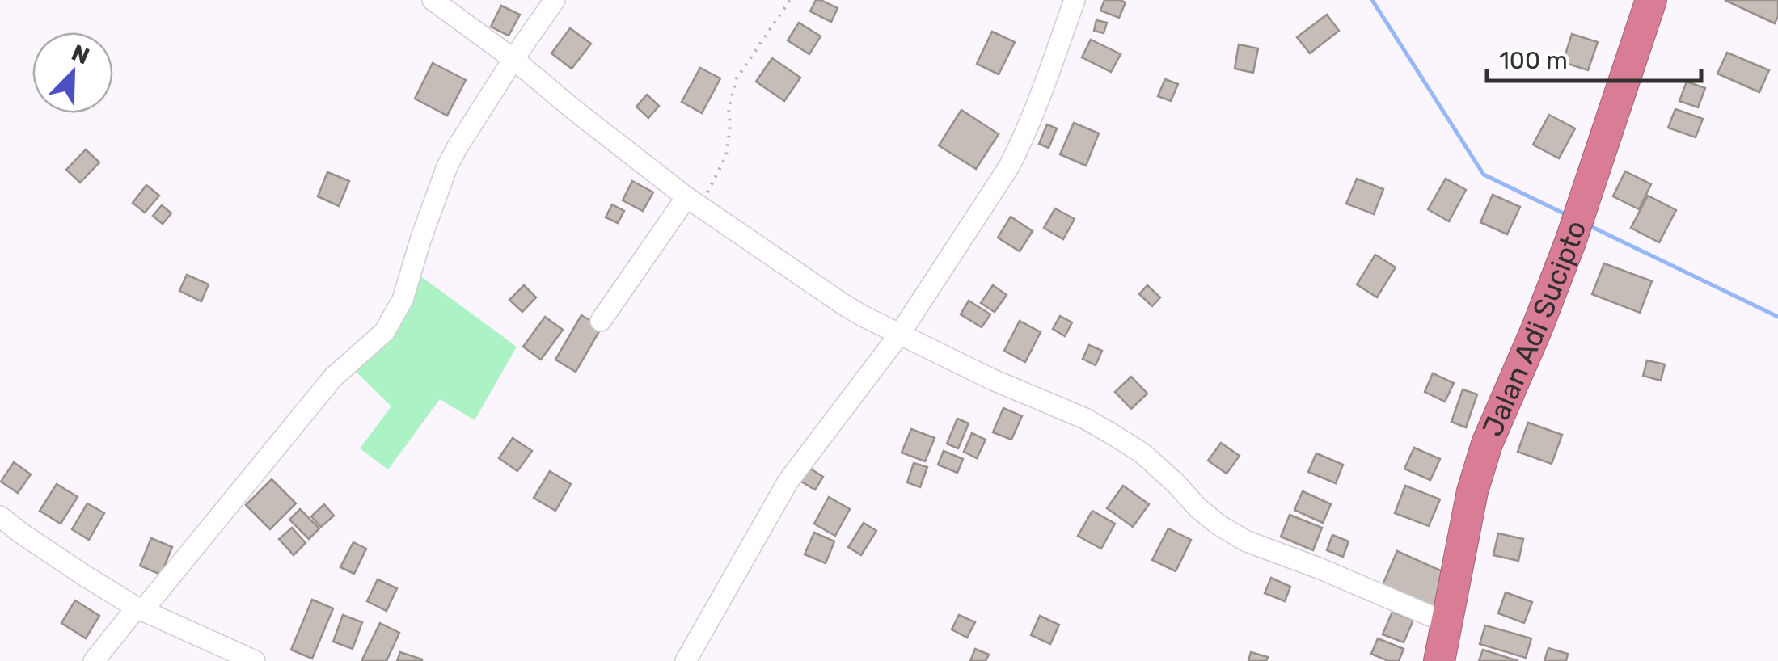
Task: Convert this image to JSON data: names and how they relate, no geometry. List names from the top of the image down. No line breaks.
{"streets":{"highway":["Jalan Adi Sucipto"]},"scale_bar":"100 m","north":"top right"}
